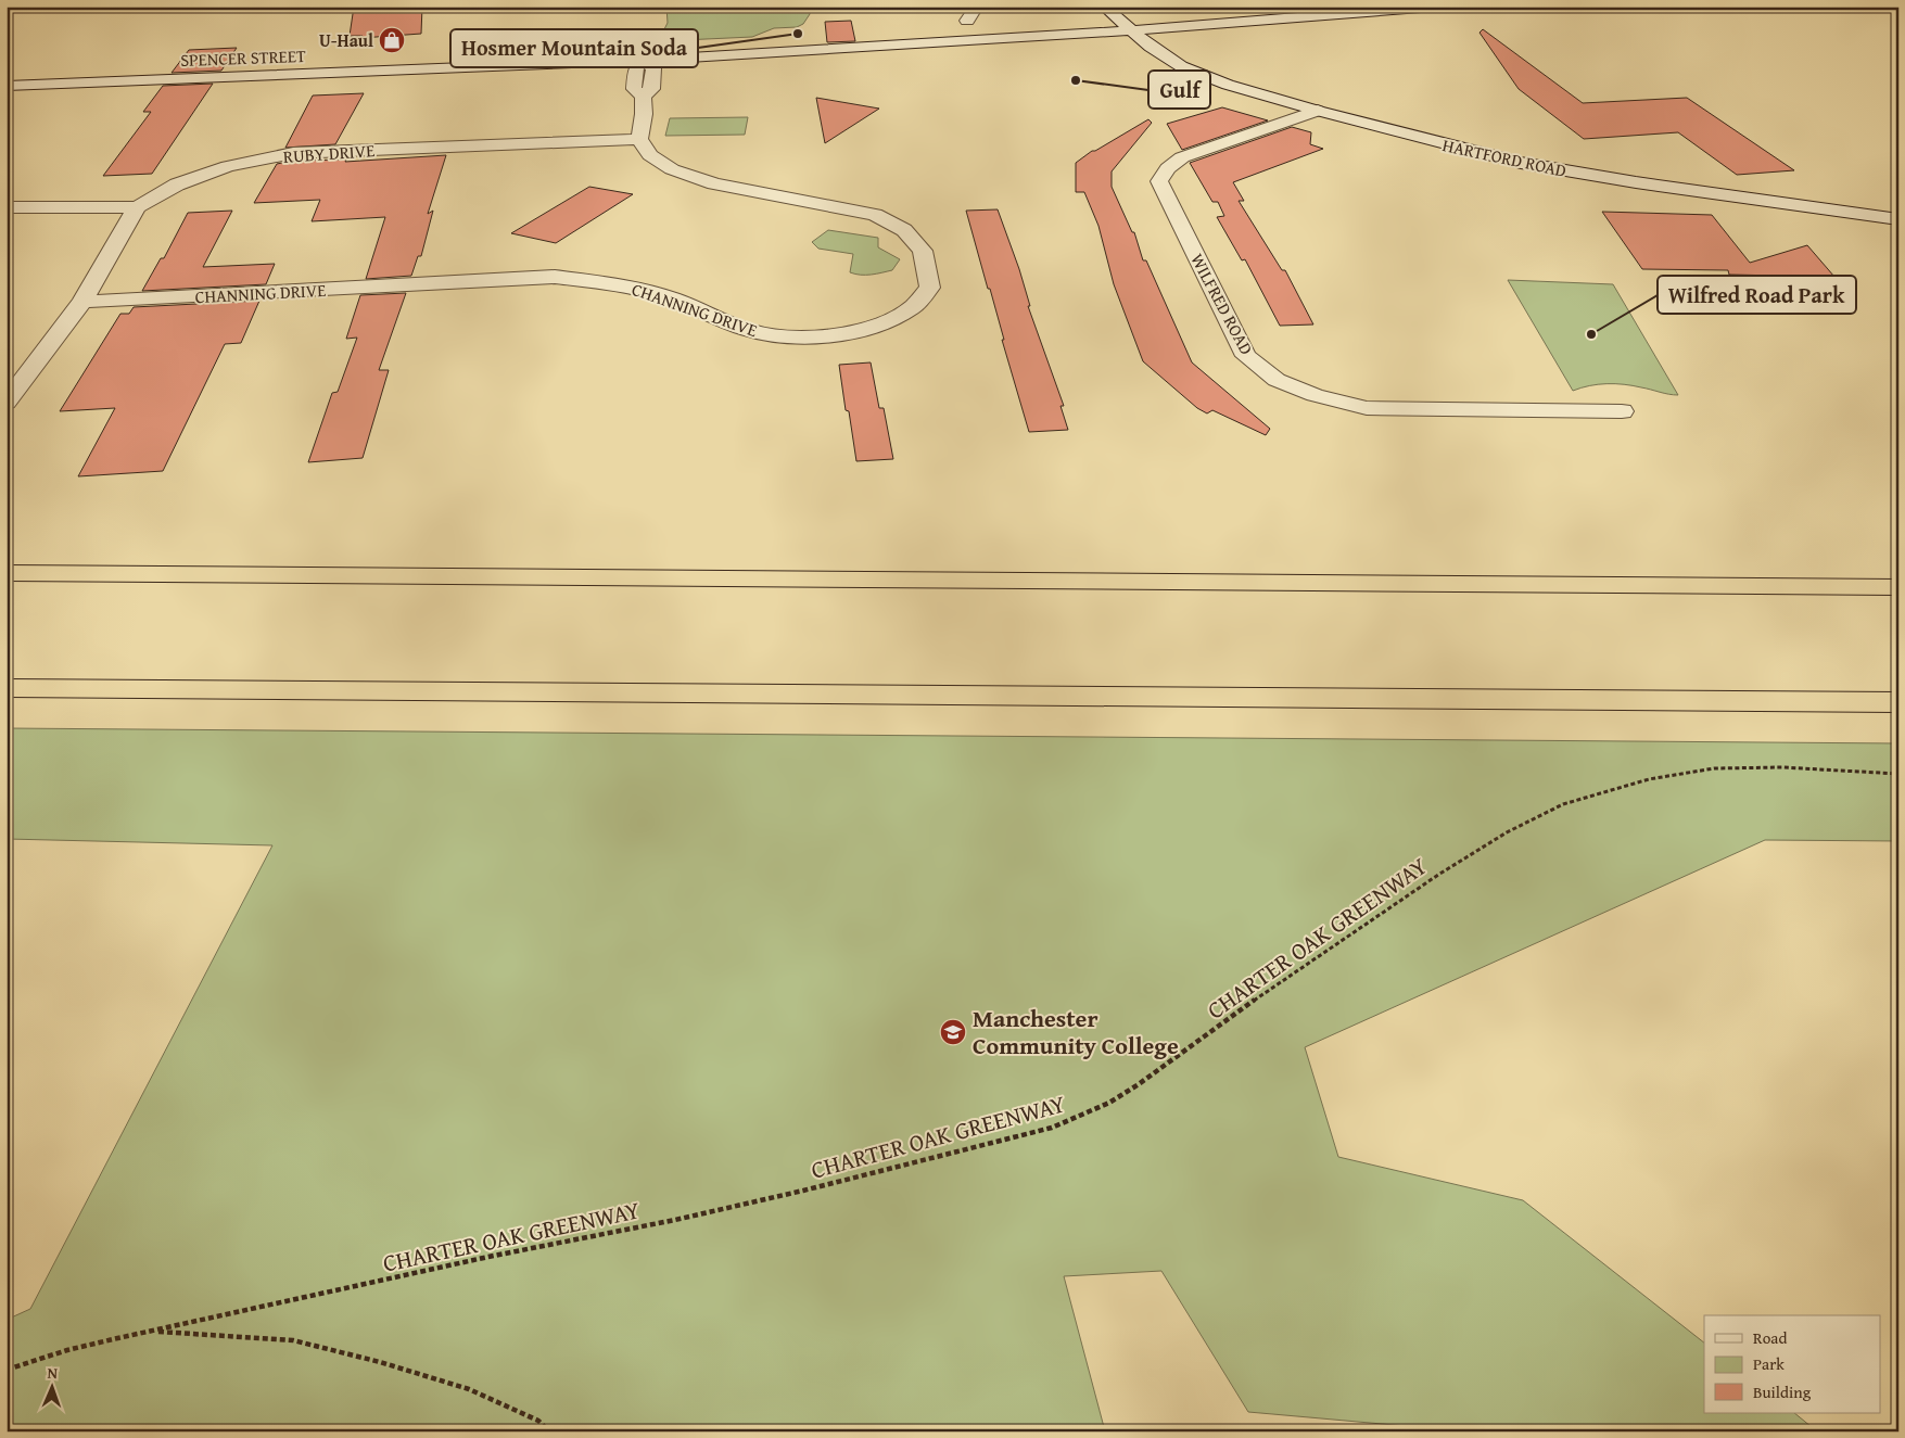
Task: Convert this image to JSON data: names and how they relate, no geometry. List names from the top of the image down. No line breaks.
{"streets":{"street":["SPENCER STREET","RUBY DRIVE","HARTFORD ROAD","CHANNING DRIVE","WILFRED ROAD"],"path":["CHARTER OAK GREENWAY"]},"crossings":[["SPENCER STREET","HARTFORD ROAD"],["RUBY DRIVE","CHANNING DRIVE"],["HARTFORD ROAD","WILFRED ROAD"]],"places":{"other":["Hosmer Mountain Soda","Gulf","Wilfred Road Park"],"shop":["U-Haul"],"school or university":["Manchester Community College"]},"legend":["Road","Park","Building"],"north":"top"}
